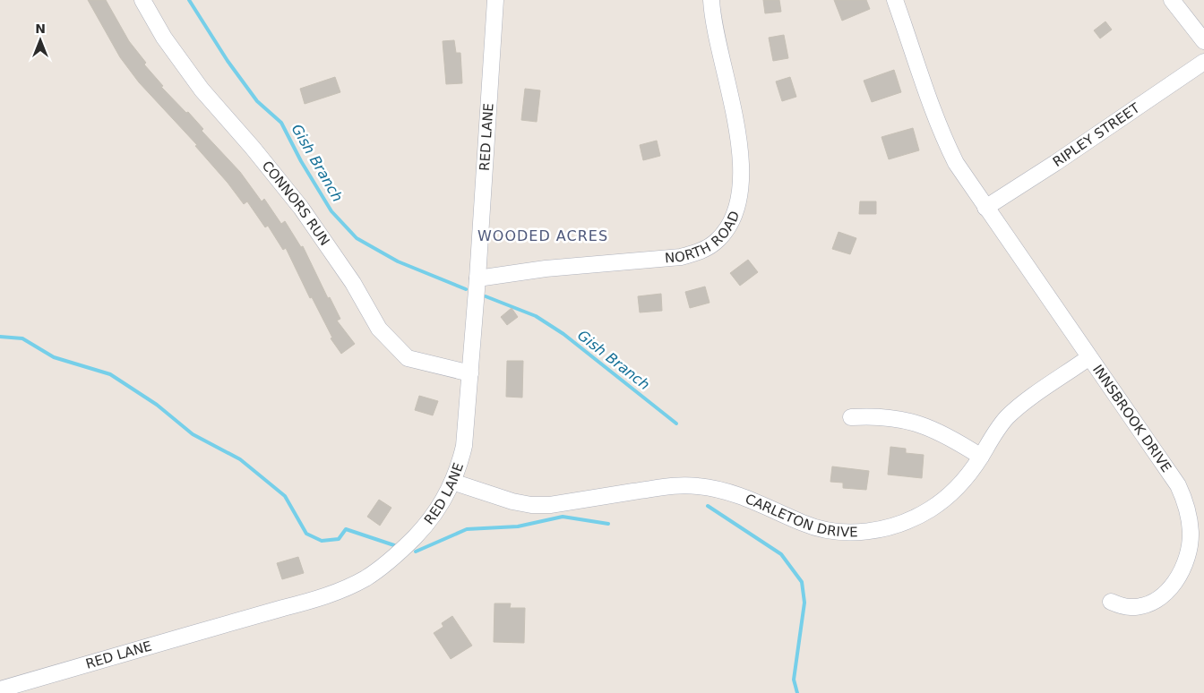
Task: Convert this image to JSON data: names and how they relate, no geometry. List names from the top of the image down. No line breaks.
{"streets":{"street":["RIPLEY STREET","RED LANE","CONNORS RUN","NORTH ROAD","INNSBROOK DRIVE","CARLETON DRIVE"]},"crossings":[["RIPLEY STREET","INNSBROOK DRIVE"],["RED LANE","CONNORS RUN"],["RED LANE","NORTH ROAD"],["RED LANE","CARLETON DRIVE"],["INNSBROOK DRIVE","CARLETON DRIVE"]],"districts":["WOODED ACRES"],"water":["Gish Branch"],"north":"top"}
